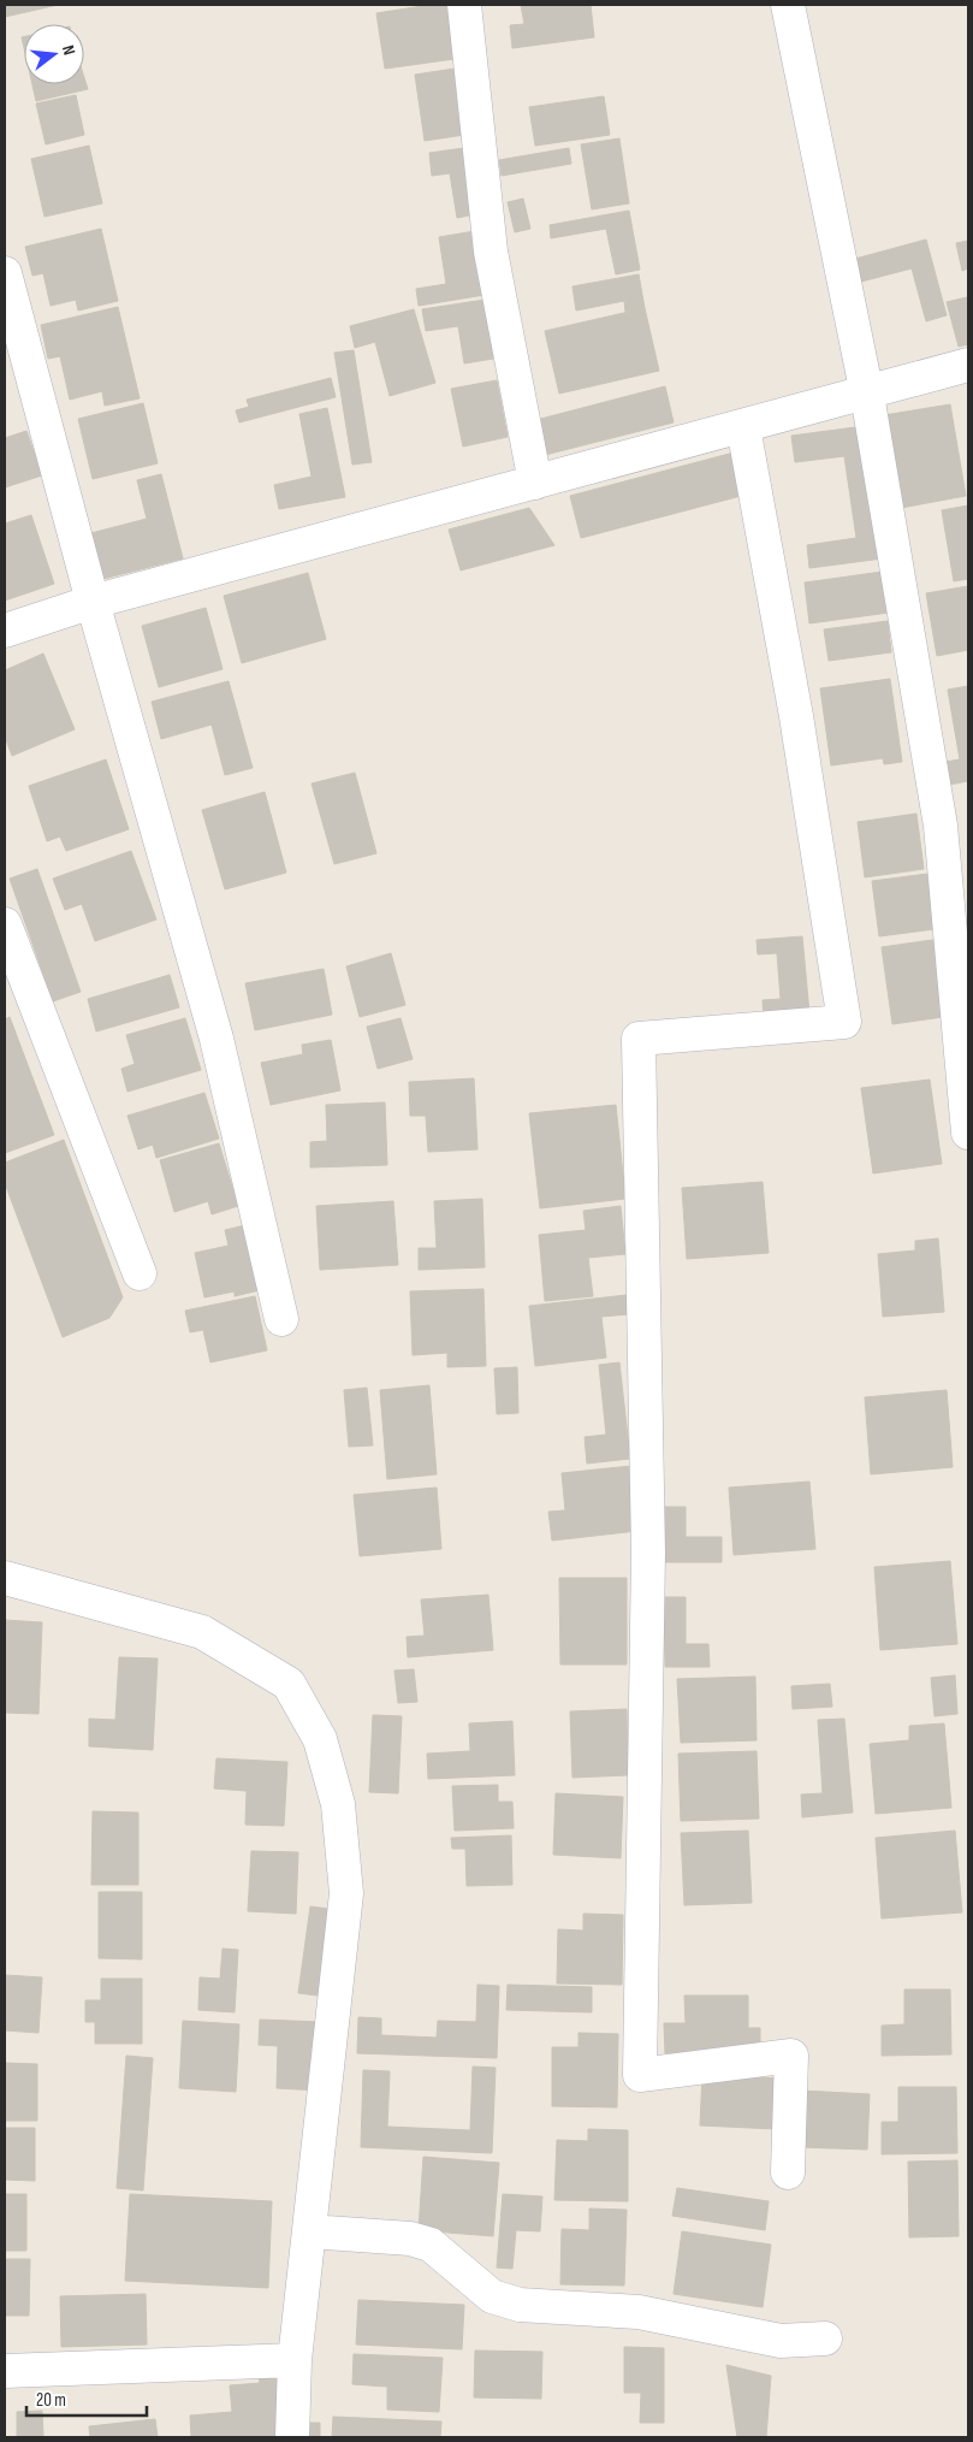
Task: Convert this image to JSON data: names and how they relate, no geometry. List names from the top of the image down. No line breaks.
{"scale_bar":"20 m","north":"right"}
